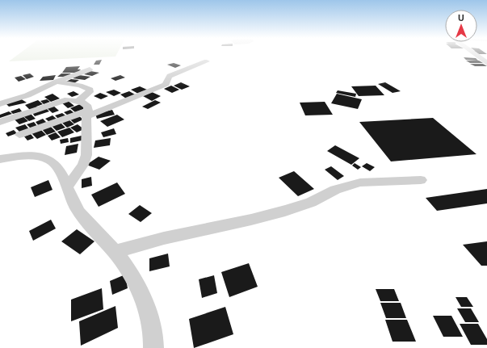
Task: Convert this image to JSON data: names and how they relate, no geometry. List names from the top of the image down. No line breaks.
{"north":"top"}
